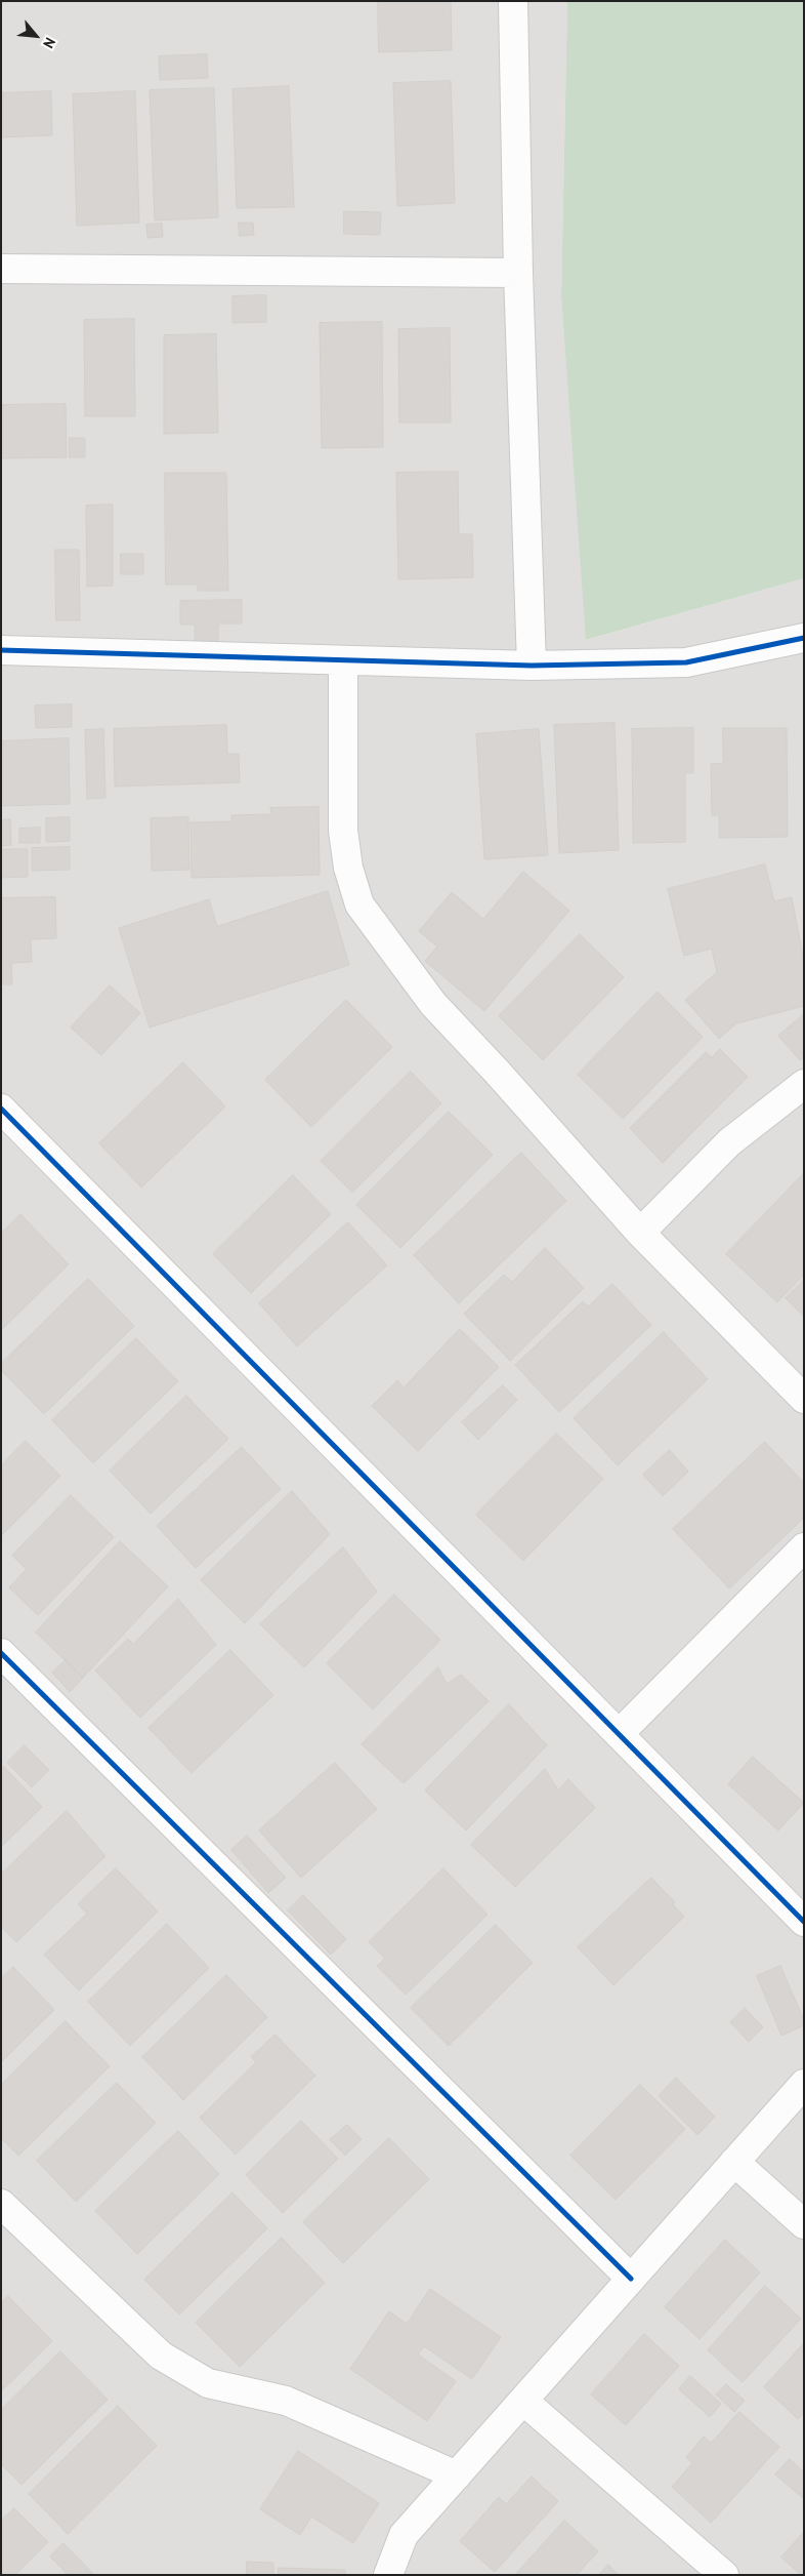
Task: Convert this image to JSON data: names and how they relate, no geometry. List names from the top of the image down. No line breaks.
{"north":"bottom right"}
